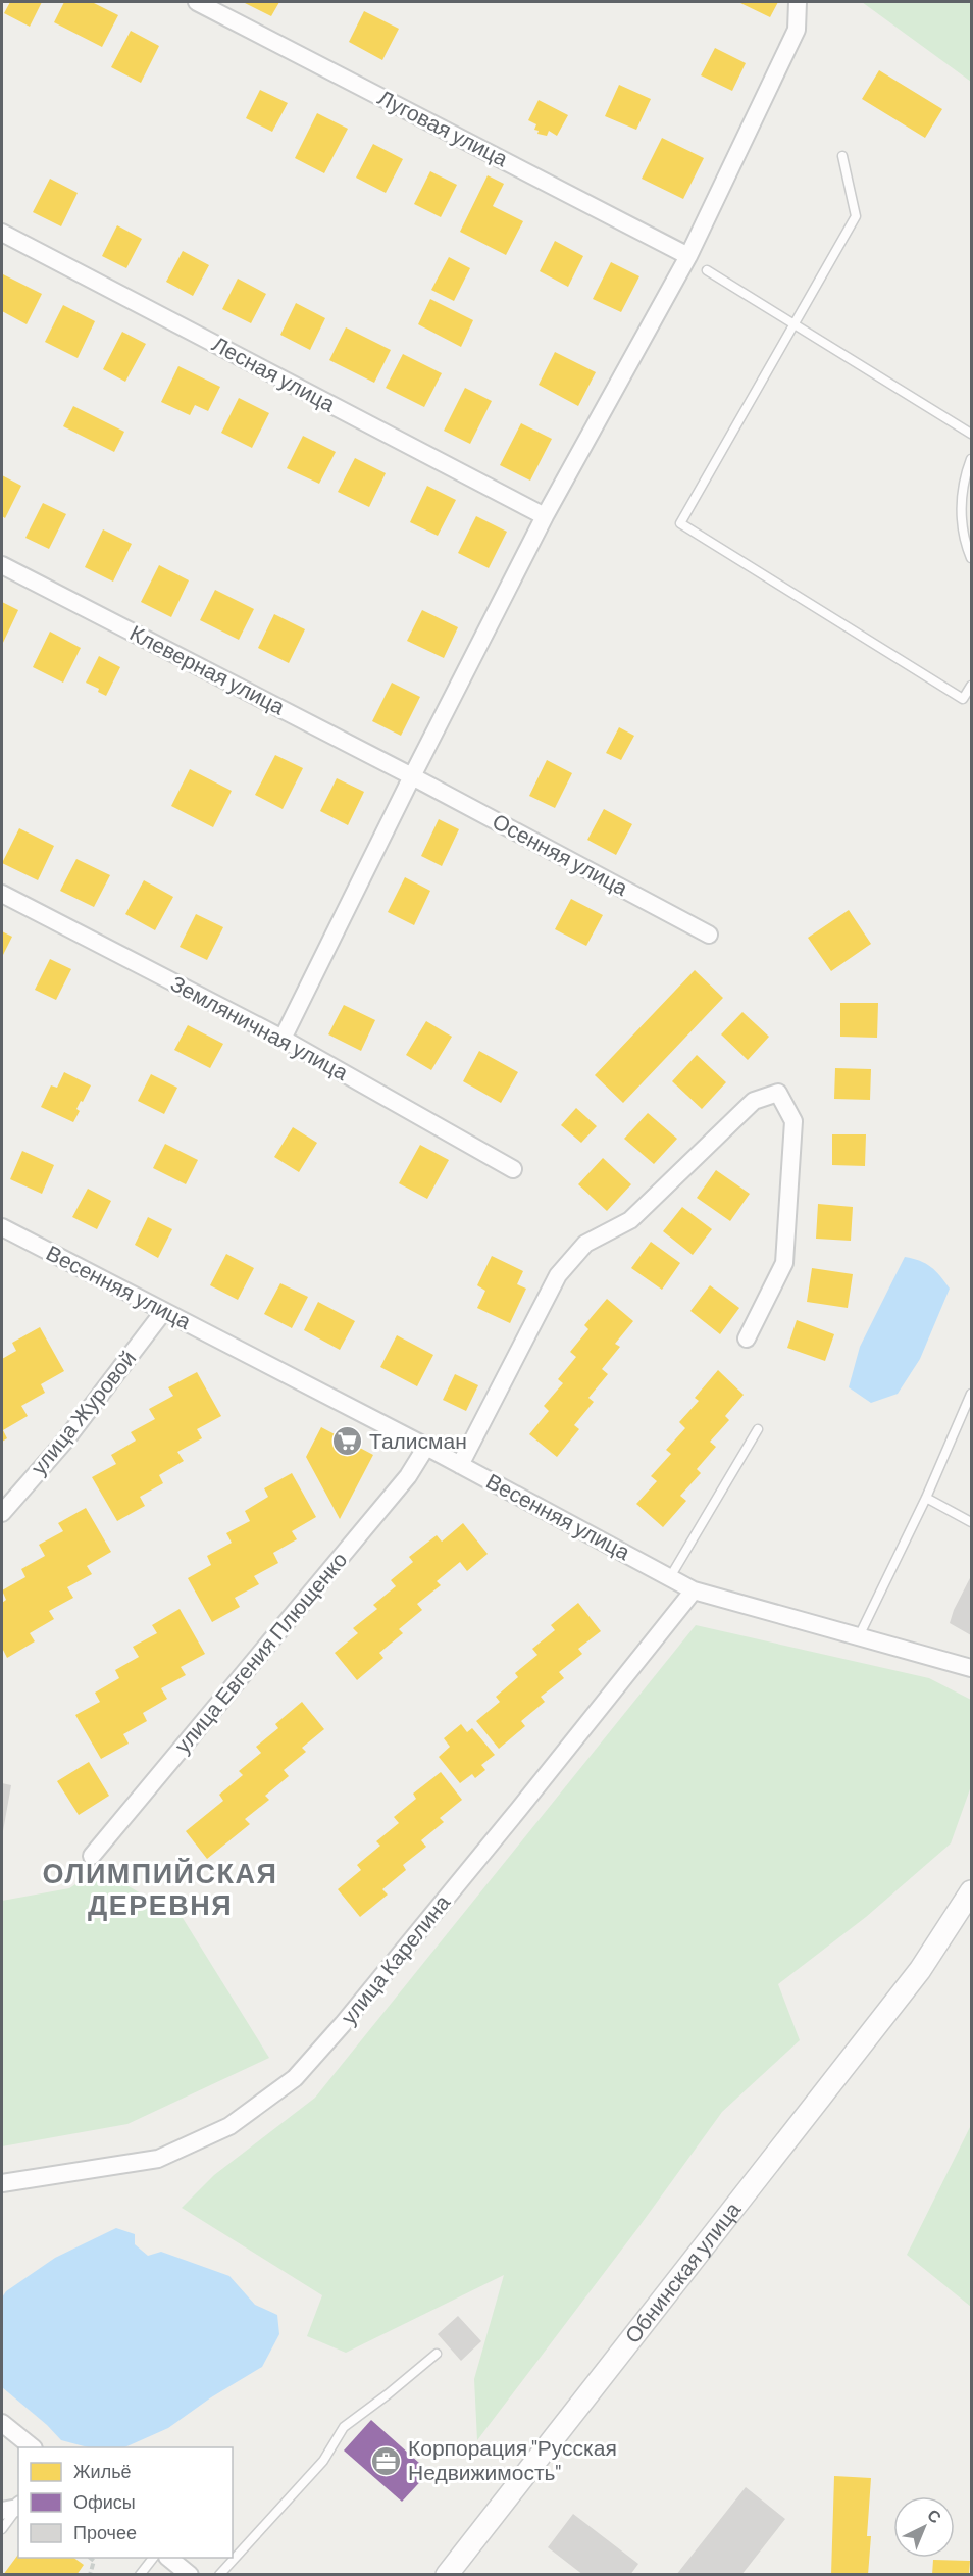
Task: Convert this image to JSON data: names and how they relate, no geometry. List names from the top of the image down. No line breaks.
{"streets":{"street":["Луговая улица","Лесная улица","Клеверная улица","Осенняя улица","Земляничная улица","Весенняя улица","улица Журовой","улица Евгения Плющенко","улица Карелина","Обнинская улица"]},"crossings":[["Клеверная улица","Осенняя улица"],["Весенняя улица","улица Журовой"],["Весенняя улица","улица Евгения Плющенко"],["Весенняя улица","улица Карелина"]],"districts":["ОЛИМПИЙСКАЯ ДЕРЕВНЯ"],"places":{"supermarket":["Талисман"],"office":["Корпорация \"Русская Недвижимость\""]},"legend":["Жильё","Офисы","Прочее"],"north":"top right"}
